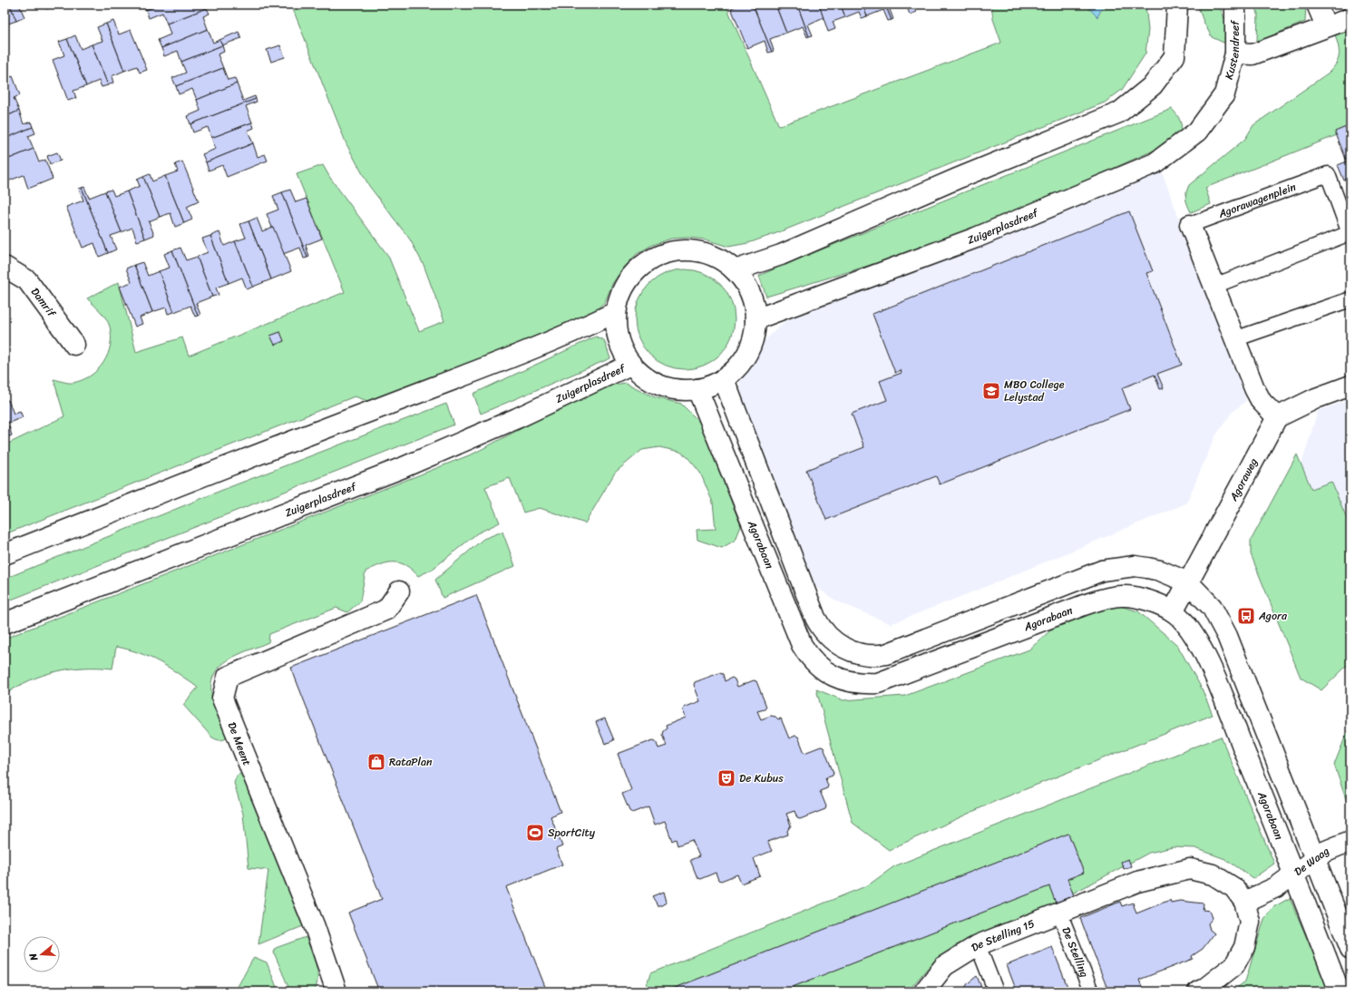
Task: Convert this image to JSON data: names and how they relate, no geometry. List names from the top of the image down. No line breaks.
{"streets":{"street":["Kustendreef","Agorawagenplein","Zuigerplasdreef","Damrif","Agoraweg","Agorabaan","De Meent","De Waag","De Stelling 15"],"lane":["De Stelling"]},"crossings":[["Kustendreef","Zuigerplasdreef"],["Agorawagenplein","Agoraweg"],["Agoraweg","Agorabaan"],["Agorabaan","De Waag"],["De Waag","De Stelling 15"],["De Stelling 15","De Stelling"]],"places":{"school or university":["MBO College Lelystad"],"bus stop":["Agora"],"shop":["RataPlan"],"theatre":["De Kubus"],"sports":["SportCity"]},"north":"left"}
